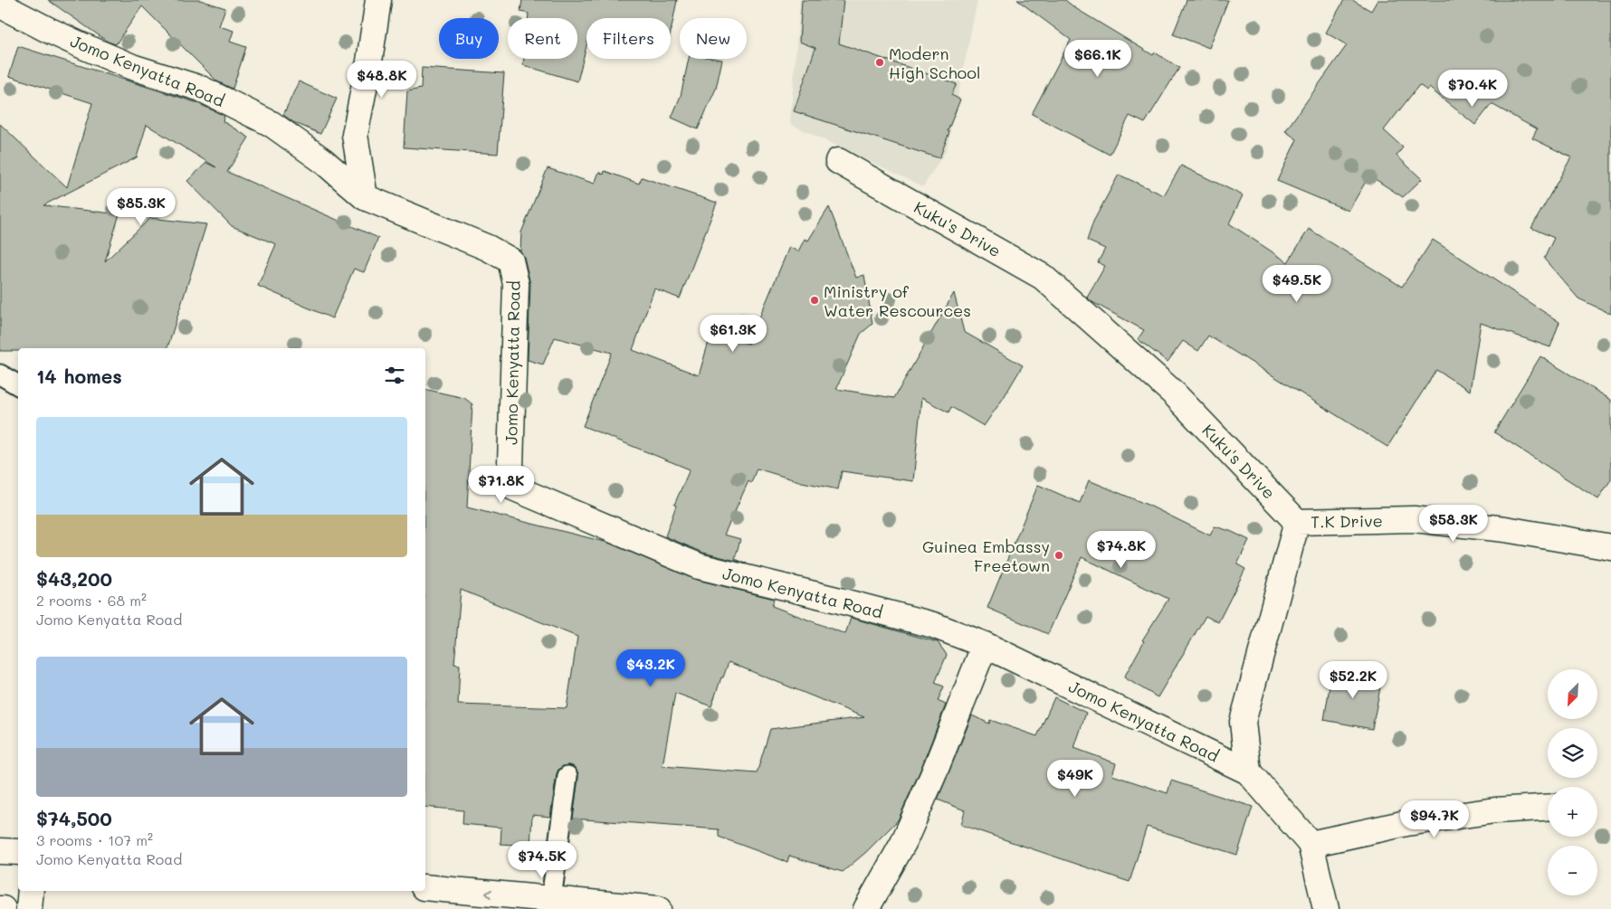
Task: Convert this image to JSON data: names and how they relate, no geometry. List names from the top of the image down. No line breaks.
{"streets":{"street":["Jomo Kenyatta Road","Kuku's Drive","T.K Drive"]},"crossings":[["Kuku's Drive","T.K Drive"]],"places":["Modern High School","Ministry of Water Rescources","Guinea Embassy Freetown"],"north":"bottom left","page":{"chip":["Buy","Rent","Filters","New"],"price":["$66.1K","$48.8K","$70.4K","$85.3K","$49.5K","$61.3K","$71.8K","$58.3K","$74.8K","$43.2K","$52.2K","$49K","$94.7K","$74.5K"],"heading":"14 homes","list":[{"name":"$43,200","note":"2 rooms · 68 m² · Jomo Kenyatta Road"},{"name":"$74,500","note":"3 rooms · 107 m² · Jomo Kenyatta Road"}],"map_buttons":["+","−"]}}
